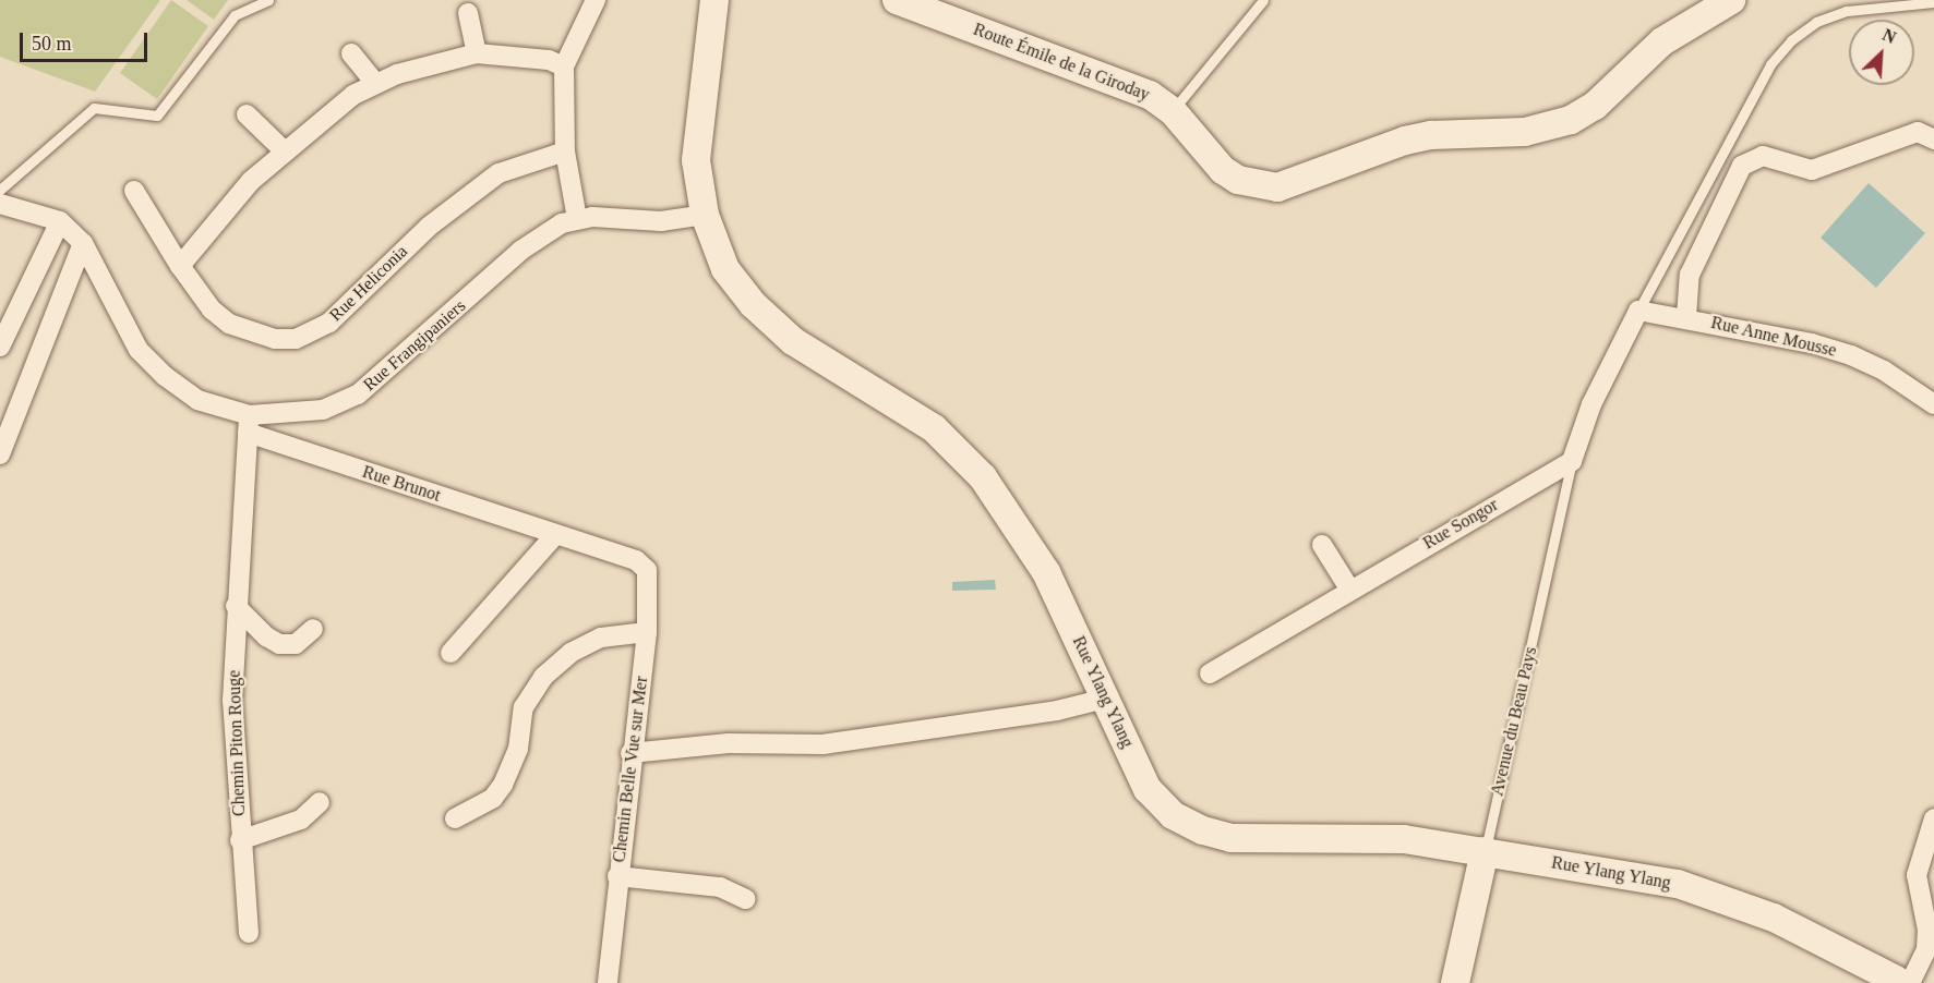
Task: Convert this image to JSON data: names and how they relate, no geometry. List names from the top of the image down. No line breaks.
{"streets":{"street":["Route Émile de la Giroday","Rue Heliconia","Rue Anne Mousse","Rue Frangipaniers","Rue Brunot","Rue Songor","Rue Ylang Ylang","Avenue du Beau Pays","Chemin Piton Rouge","Chemin Belle Vue sur Mer"]},"crossings":[["Rue Frangipaniers","Rue Brunot"],["Rue Frangipaniers","Rue Ylang Ylang"],["Rue Frangipaniers","Chemin Piton Rouge"],["Rue Brunot","Chemin Piton Rouge"],["Rue Brunot","Chemin Belle Vue sur Mer"],["Rue Songor","Avenue du Beau Pays"],["Rue Ylang Ylang","Avenue du Beau Pays"]],"scale_bar":"50 m","north":"top right"}
